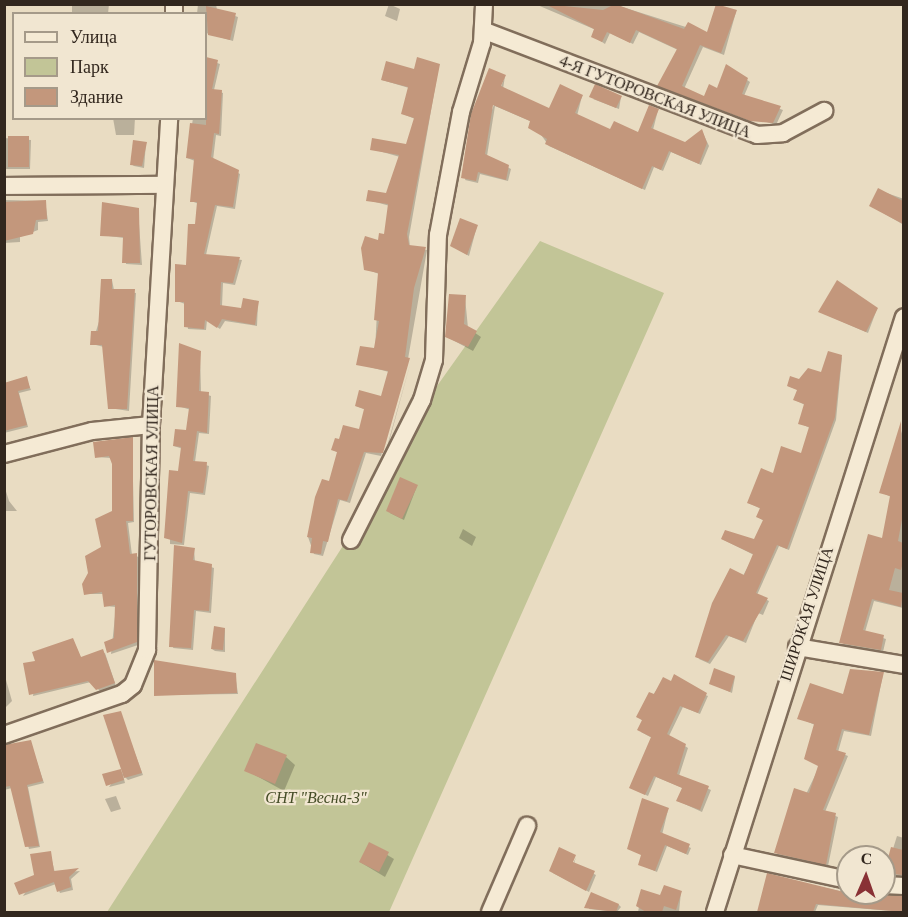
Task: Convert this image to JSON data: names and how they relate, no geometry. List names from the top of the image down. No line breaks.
{"streets":{"street":["4-Я ГУТОРОВСКАЯ УЛИЦА","ГУТОРОВСКАЯ УЛИЦА","ШИРОКАЯ УЛИЦА"]},"parks":["СНТ \"Весна-3\""],"legend":["Улица","Парк","Здание"],"north":"top"}
